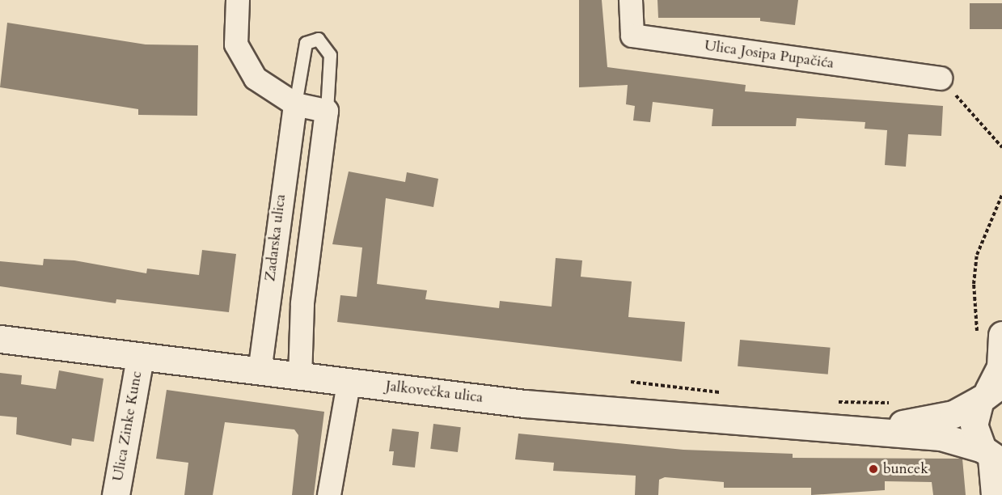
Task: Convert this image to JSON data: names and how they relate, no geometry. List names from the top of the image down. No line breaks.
{"streets":{"main road":["Jalkovečka ulica","Ulica Zinke Kunc"],"street":["Ulica Josipa Pupačića","Zadarska ulica"]},"crossings":[["Zadarska ulica","Jalkovečka ulica"],["Jalkovečka ulica","Ulica Zinke Kunc"]],"places":["buncek"]}
